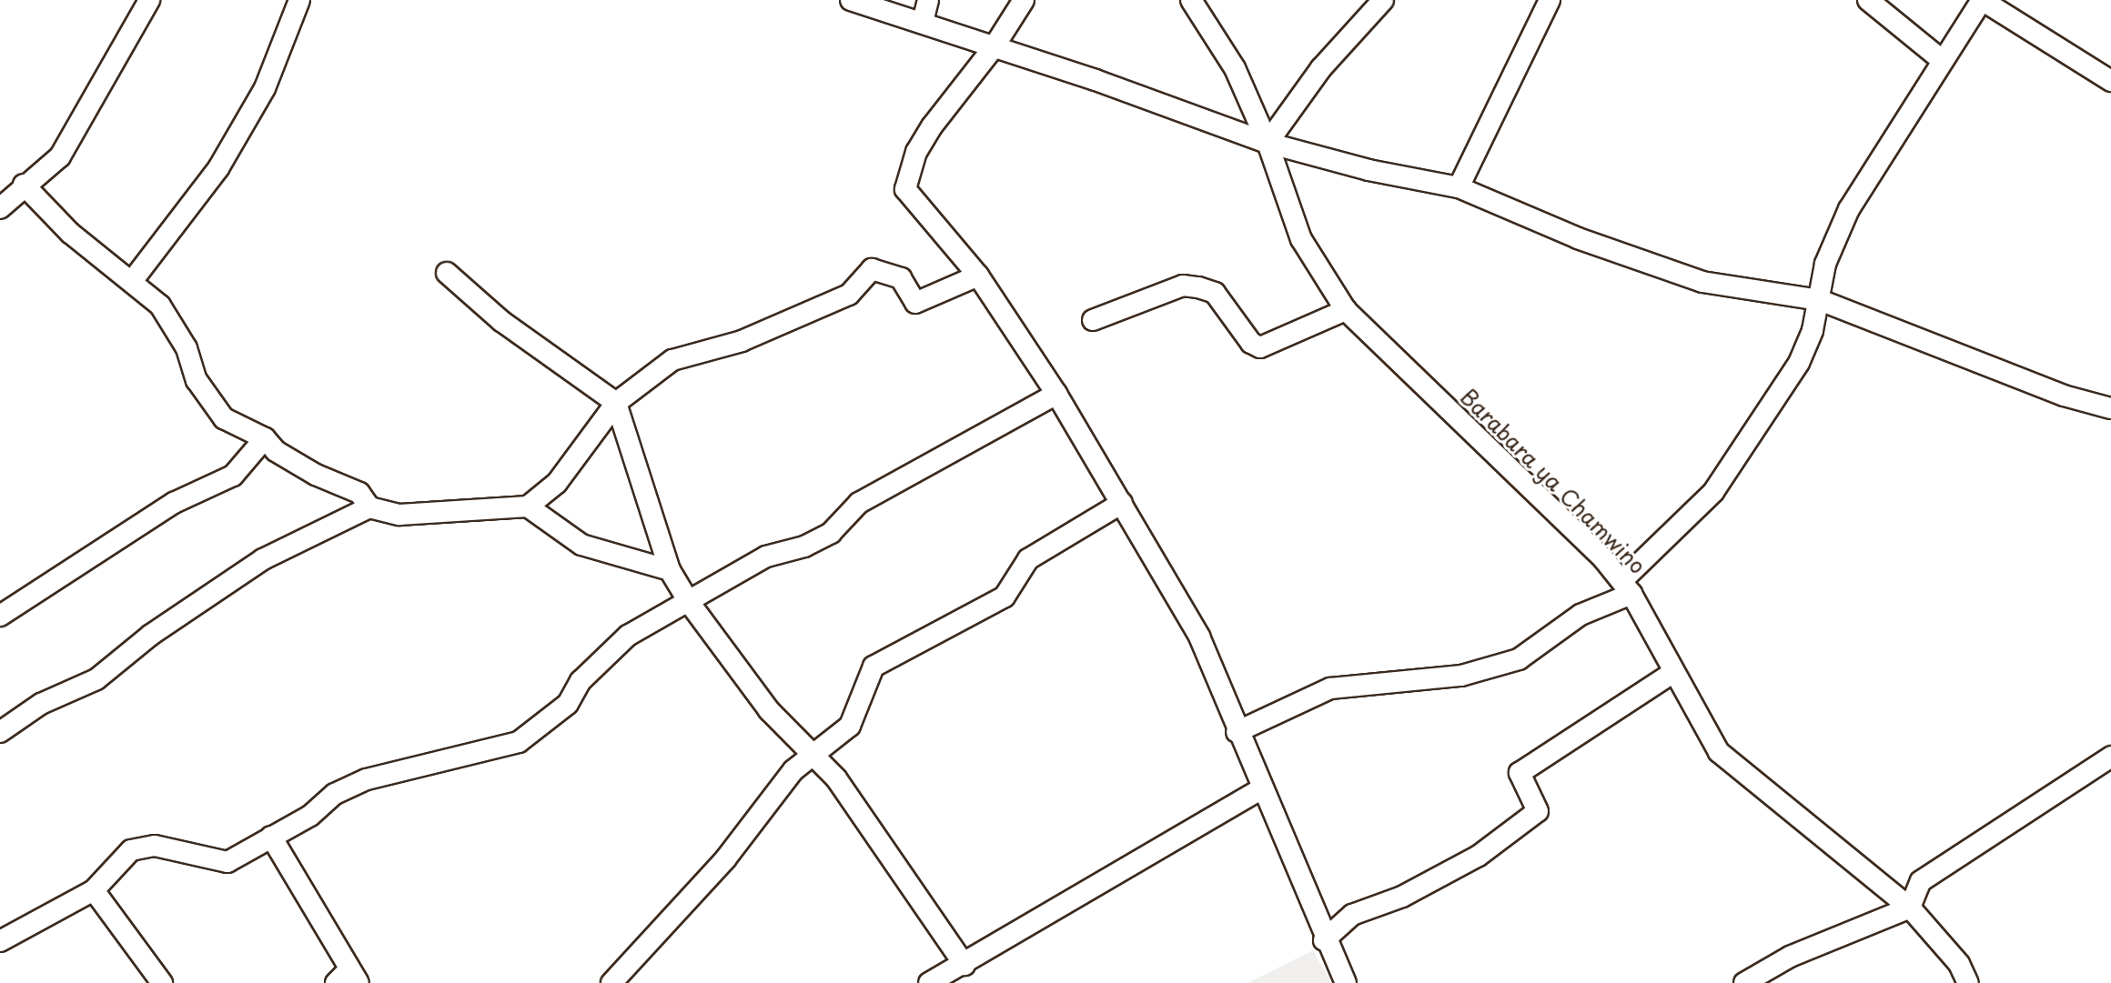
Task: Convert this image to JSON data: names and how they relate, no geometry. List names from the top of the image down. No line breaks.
{"streets":{"street":["Barabara ya Chamwino"]}}
